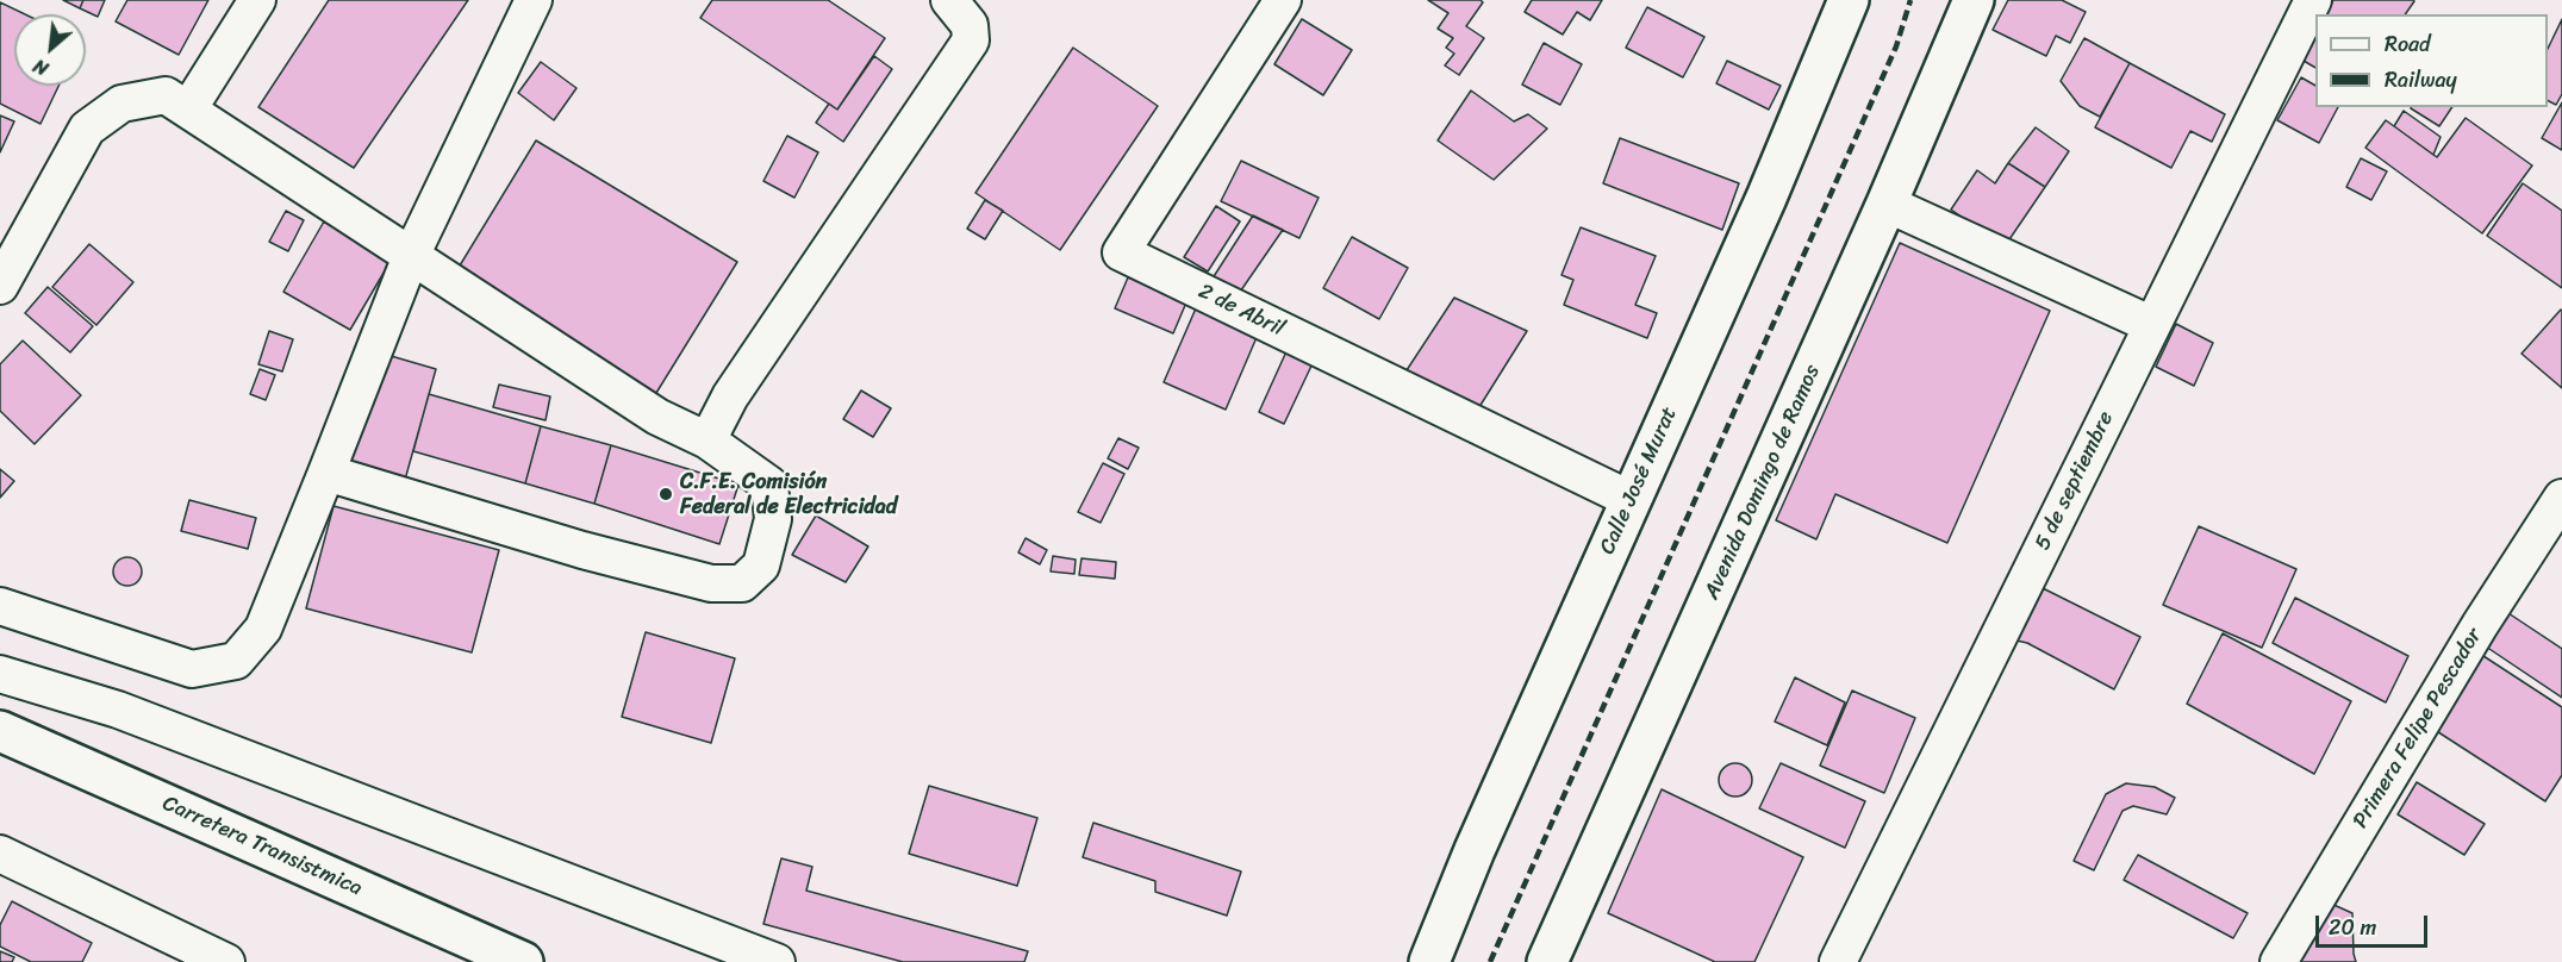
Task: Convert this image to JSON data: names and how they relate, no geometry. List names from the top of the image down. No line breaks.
{"streets":{"street":["2 de Abril","Calle José Murat","5 de septiembre","Avenida Domingo de Ramos","Primera Felipe Pescador","Carretera Transistmica"]},"crossings":[["2 de Abril","Calle José Murat"]],"places":["C.F.E. Comisión Federal de Electricidad"],"legend":["Road","Railway"],"scale_bar":"20 m","north":"bottom left"}
